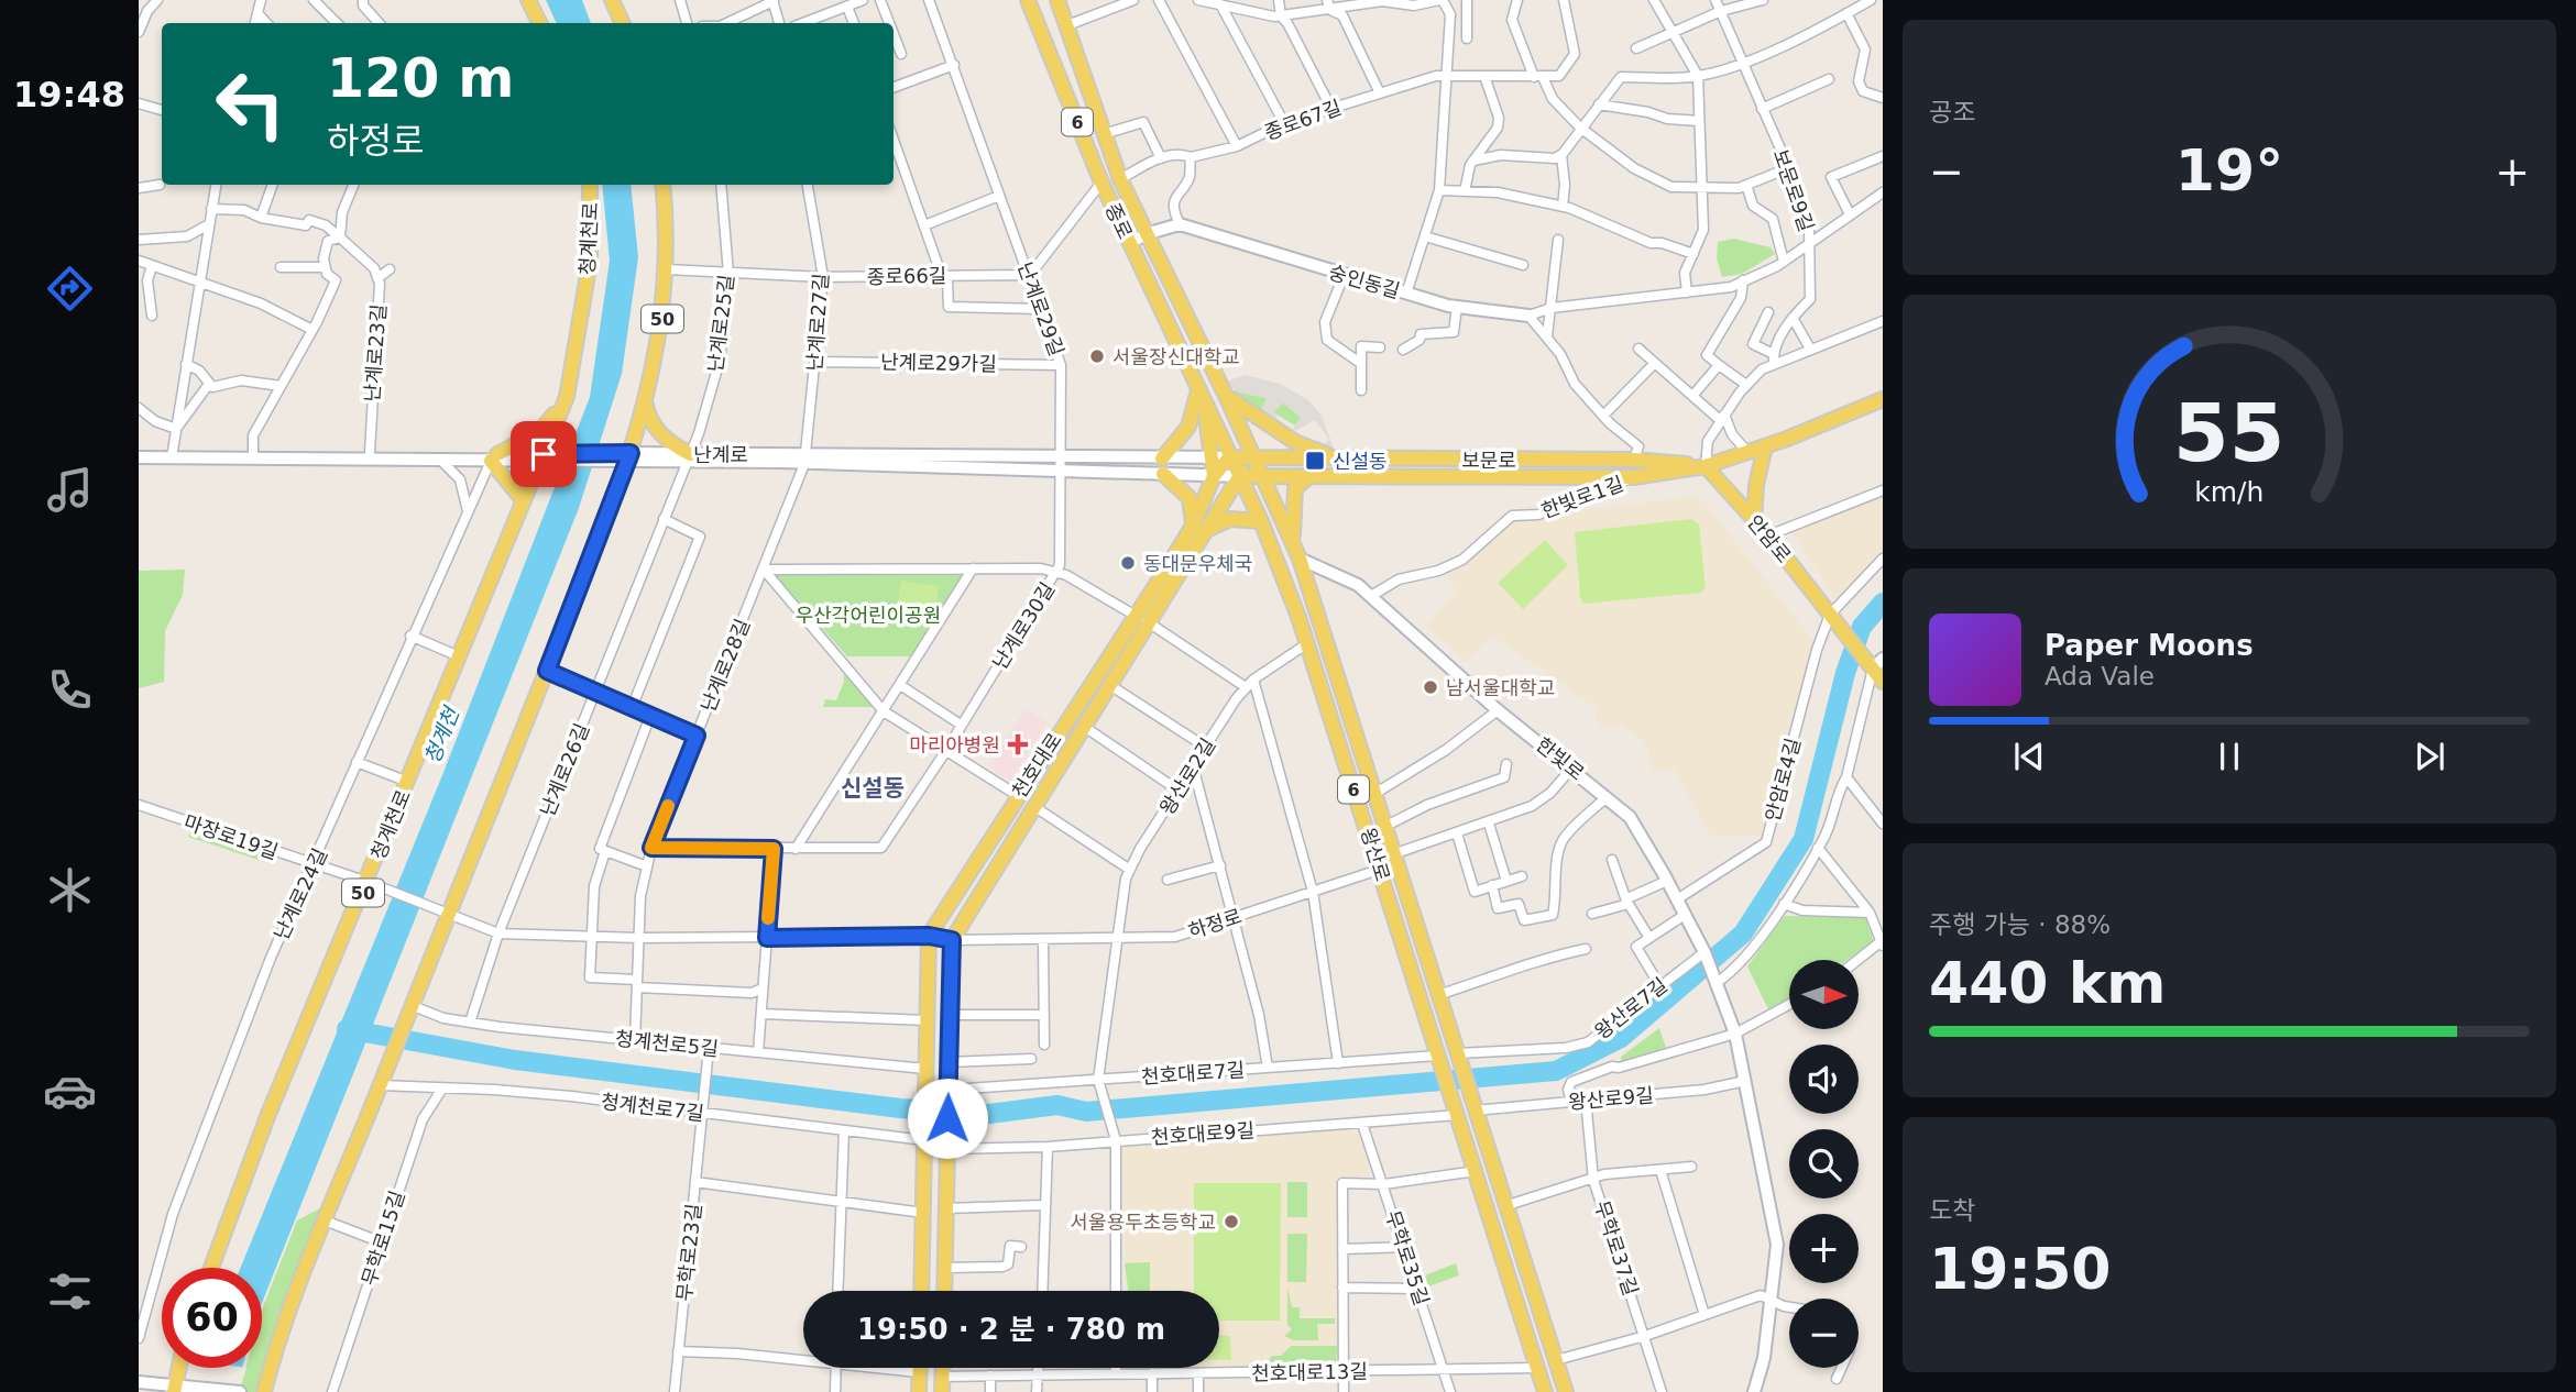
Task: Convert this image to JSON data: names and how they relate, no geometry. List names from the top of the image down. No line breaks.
{"streets":{"main road":["6","종로","청계천로","숭인동길","50","난계로","보문로","안암로","한빛로","천호대로","왕산로"],"street":["종로67길","보문로9길","종로66길","난계로29길","난계로27길","난계로25길","난계로23길","난계로29가길","한빛로1길","난계로30길","난계로28길","난계로26길","왕산로2길","안암로4길","마장로19길","난계로24길","하정로","왕산로7길","청계천로5길","천호대로7길","왕산로9길","청계천로7길","천호대로9길","무학로15길","무학로37길","무학로23길","무학로35길","천호대로13길"]},"crossings":[["종로67길","종로"],["6","왕산로"],["6","왕산로7길"],["6","천호대로7길"],["6","왕산로9길"],["6","천호대로9길"],["6","천호대로13길"],["보문로9길","숭인동길"],["종로","난계로"],["종로","보문로"],["종로","왕산로"],["청계천로","난계로"],["청계천로","마장로19길"],["종로66길","난계로29길"],["종로66길","50"],["종로66길","난계로27길"],["종로66길","난계로25길"],["난계로29길","난계로29가길"],["난계로29길","난계로"],["난계로29길","난계로30길"],["50","난계로"],["50","마장로19길"],["50","하정로"],["50","청계천로5길"],["50","청계천로7길"],["난계로27길","난계로29가길"],["난계로27길","난계로"],["난계로27길","난계로28길"],["난계로25길","난계로"],["난계로25길","난계로26길"],["난계로","보문로"],["난계로","난계로30길"],["난계로","난계로28길"],["난계로","난계로26길"],["난계로","왕산로"],["보문로","한빛로1길"],["보문로","안암로"],["보문로","왕산로"],["한빛로1길","한빛로"],["안암로","안암로4길"],["난계로30길","난계로28길"],["난계로28길","하정로"],["난계로28길","청계천로5길"],["한빛로","안암로4길"],["한빛로","왕산로"],["한빛로","왕산로7길"],["한빛로","왕산로9길"],["천호대로","왕산로2길"],["천호대로","하정로"],["천호대로","천호대로7길"],["천호대로","천호대로9길"],["난계로26길","하정로"],["난계로26길","청계천로5길"],["왕산로2길","왕산로"],["왕산로2길","하정로"],["왕산로2길","천호대로7길"],["마장로19길","난계로24길"],["마장로19길","하정로"],["왕산로","하정로"],["왕산로","왕산로7길"],["왕산로","천호대로7길"],["청계천로5길","무학로23길"],["왕산로9길","무학로37길"],["청계천로7길","무학로15길"],["청계천로7길","무학로23길"],["천호대로9길","무학로35길"],["무학로35길","천호대로13길"]],"districts":["신설동"],"water":["청계천"],"parks":["우산각어린이공원"],"places":{"other":["서울장신대학교","동대문우체국","남서울대학교","서울용두초등학교"],"transit":["신설동"],"health":["마리아병원"]},"north":"right","page":{"tabs":"19:48","tile":["공조",["주행 가능 · 88%","440 km"],["도착","19:50"]],"turn":["120 m","하정로"],"heat":["−","19°","+"],"song":["Paper Moons","Ada Vale"],"map_buttons":["+","−"],"limit":"60","trip":"19:50 · 2 분 · 780 m","gauge":["55","km/h"]}}
